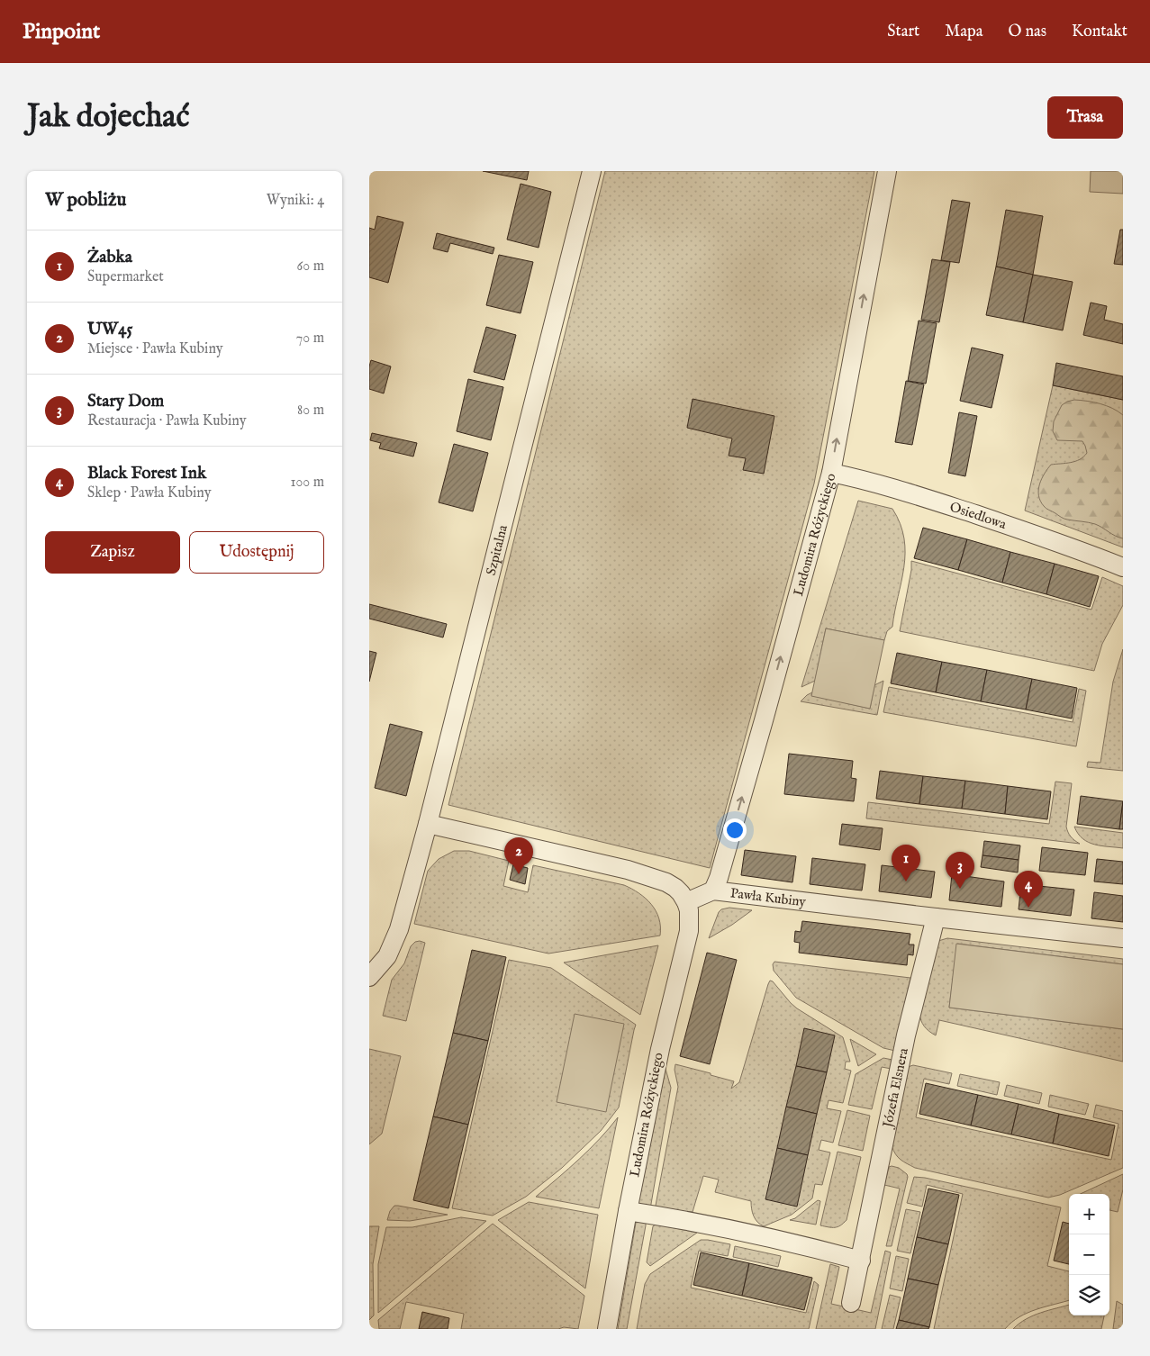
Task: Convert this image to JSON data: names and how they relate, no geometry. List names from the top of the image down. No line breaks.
{"streets":{"street":["Osiedlowa","Ludomira Różyckiego","Szpitalna","Pawła Kubiny","Józefa Elsnera"]},"crossings":[["Osiedlowa","Ludomira Różyckiego"],["Ludomira Różyckiego","Pawła Kubiny"],["Pawła Kubiny","Józefa Elsnera"]],"one_way":["Ludomira Różyckiego"],"page":{"header":"Pinpoint","nav":["Start","Mapa","O nas","Kontakt"],"buttons":["Trasa",["Zapisz","Udostępnij"]],"title":"Jak dojechać","heading":["W pobliżu","Wyniki: 4"],"list":[{"mark":"1","name":"Żabka","note":"Supermarket","value":"60 m"},{"mark":"2","name":"UW45","note":"Miejsce · Pawła Kubiny","value":"70 m"},{"mark":"3","name":"Stary Dom","note":"Restauracja · Pawła Kubiny","value":"80 m"},{"mark":"4","name":"Black Forest Ink","note":"Sklep · Pawła Kubiny","value":"100 m"}],"pins":["2","1","3","4"],"map_buttons":["+","−"]}}
